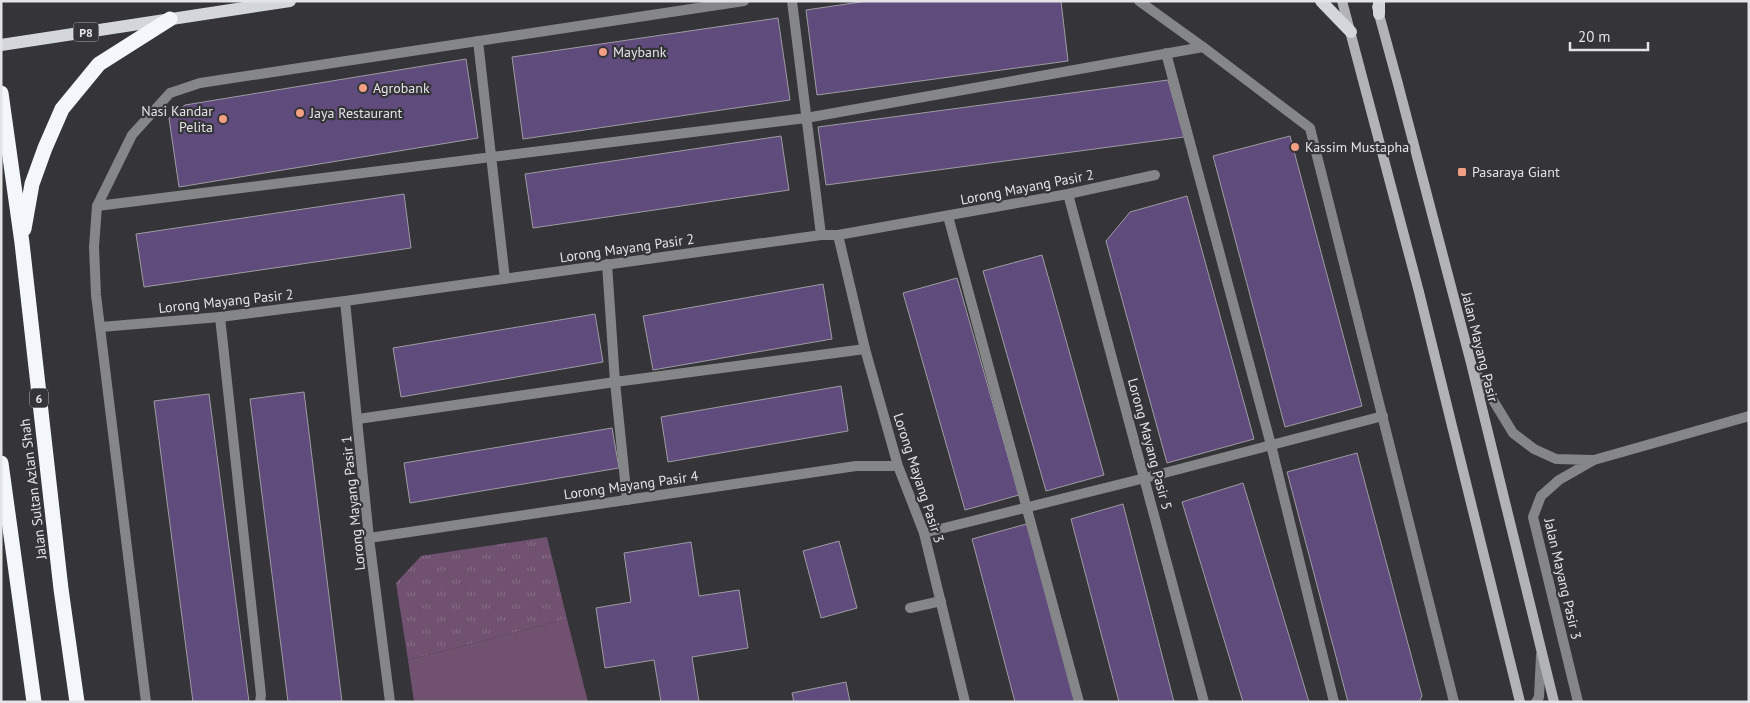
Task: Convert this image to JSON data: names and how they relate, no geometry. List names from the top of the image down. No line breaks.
{"streets":{"highway":["6","Jalan Sultan Azlan Shah"],"main road":["P8"],"street":["Lorong Mayang Pasir 2","Jalan Mayang Pasir","Lorong Mayang Pasir 5","Lorong Mayang Pasir 3","Lorong Mayang Pasir 4","Lorong Mayang Pasir 1","Jalan Mayang Pasir 3"]},"crossings":[["Lorong Mayang Pasir 2","Lorong Mayang Pasir 5"],["Lorong Mayang Pasir 2","Lorong Mayang Pasir 3"],["Lorong Mayang Pasir 2","Lorong Mayang Pasir 1"],["Jalan Mayang Pasir","Jalan Mayang Pasir 3"],["Lorong Mayang Pasir 3","Lorong Mayang Pasir 4"],["Lorong Mayang Pasir 4","Lorong Mayang Pasir 1"]],"places":{"other":["Maybank","Agrobank","Jaya Restaurant","Nasi Kandar Pelita","Kassim Mustapha"],"transit":["Pasaraya Giant"]},"scale_bar":"20 m"}
